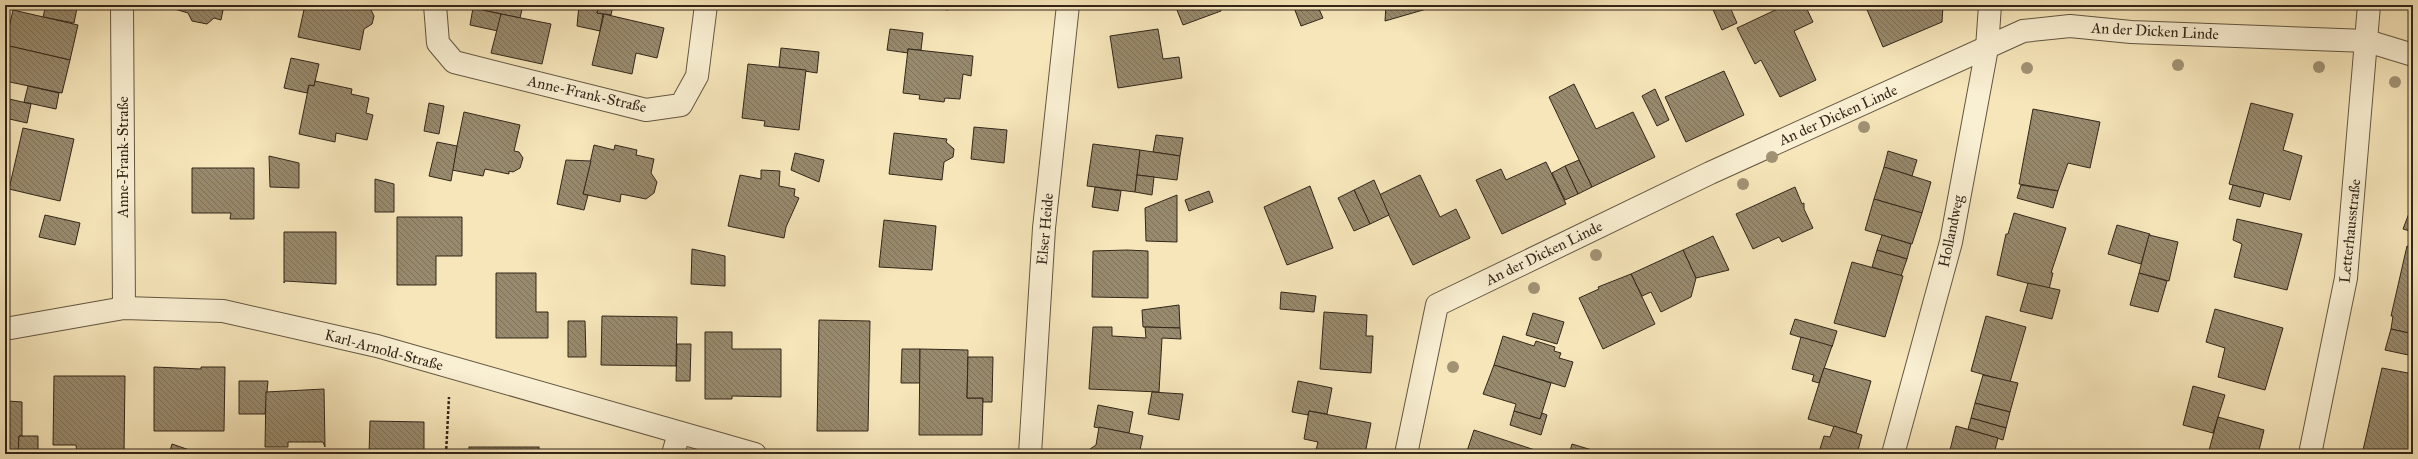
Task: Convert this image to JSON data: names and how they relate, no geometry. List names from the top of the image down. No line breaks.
{"streets":{"street":["An der Dicken Linde","Anne-Frank-Straße","Elser Heide","Hollandweg","Letterhausstraße","Karl-Arnold-Straße"]},"crossings":[["An der Dicken Linde","Hollandweg"],["An der Dicken Linde","Letterhausstraße"],["Anne-Frank-Straße","Karl-Arnold-Straße"]]}
